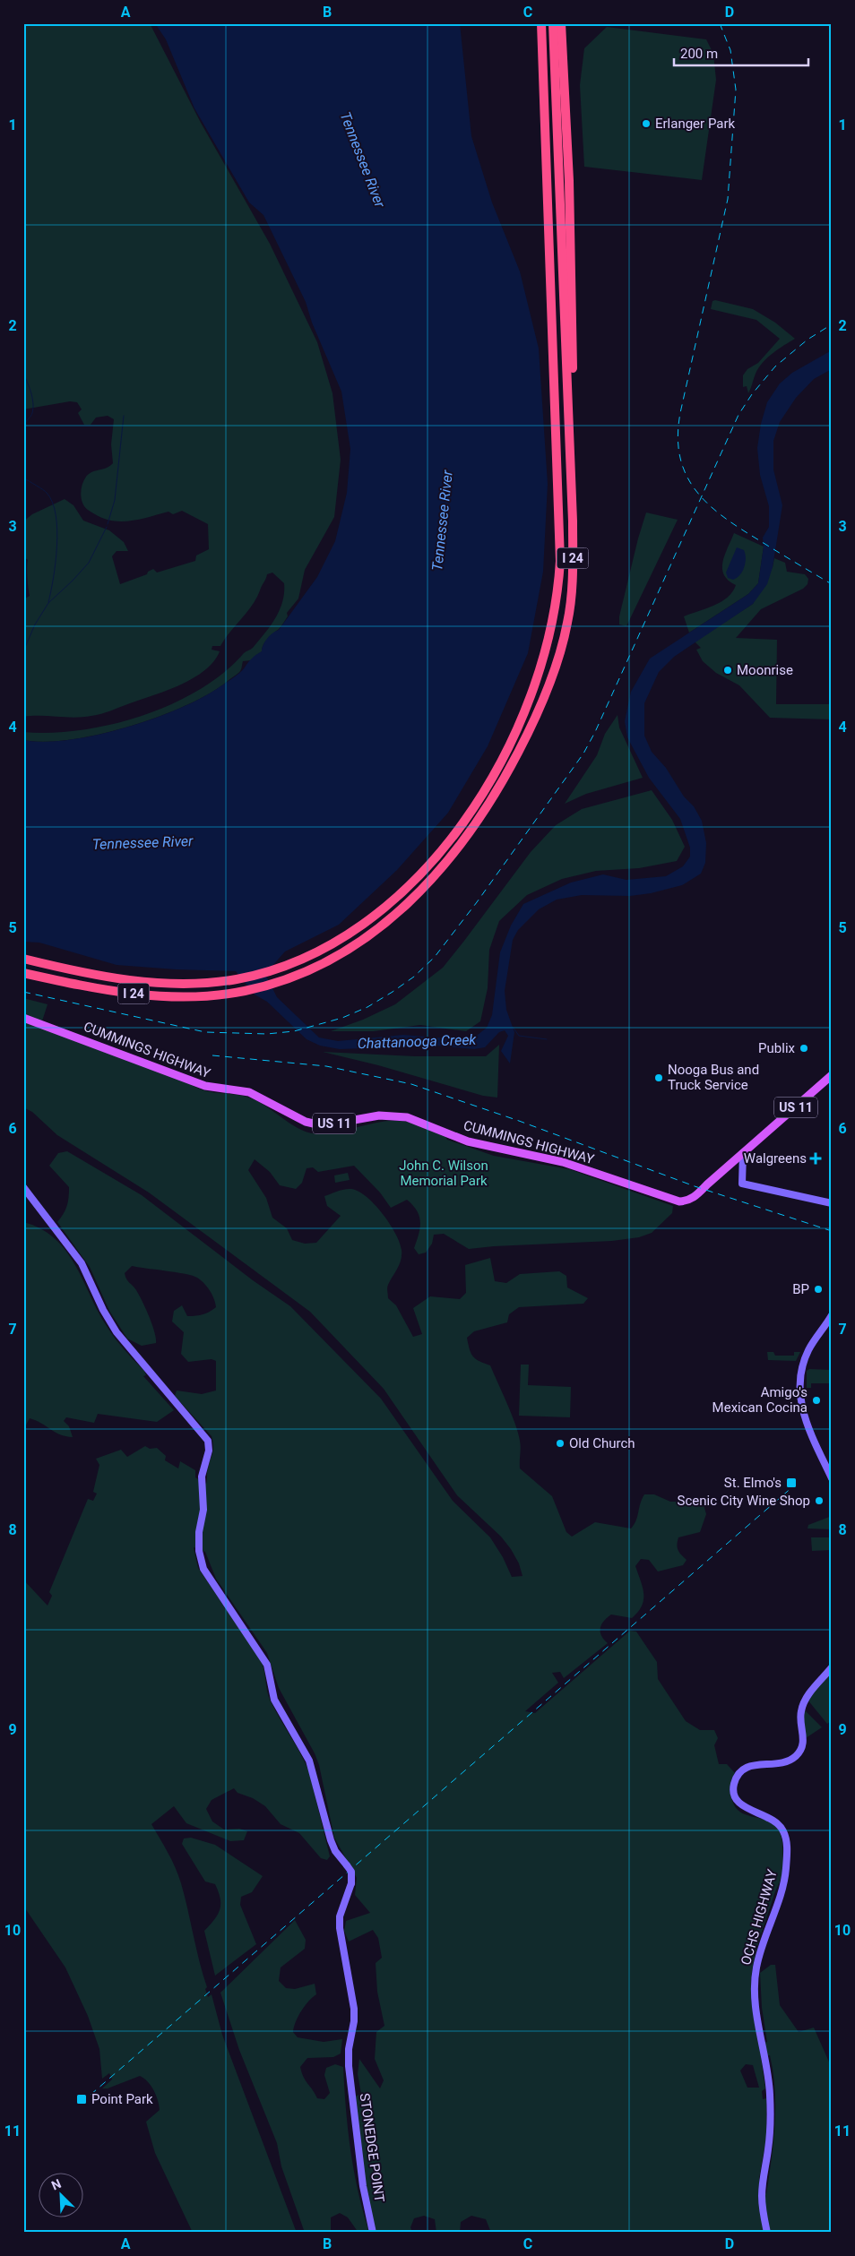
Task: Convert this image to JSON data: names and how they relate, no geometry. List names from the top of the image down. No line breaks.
{"streets":{"highway":["I 24"],"main road":["CUMMINGS HIGHWAY","US 11","OCHS HIGHWAY","STONEDGE POINT"]},"crossings":[["CUMMINGS HIGHWAY","US 11"]],"water":["Tennessee River","Chattanooga Creek"],"parks":["John C. Wilson Memorial Park"],"places":{"other":["Erlanger Park","Moonrise","Publix","Nooga Bus and Truck Service","BP","Amigo's Mexican Cocina","Old Church","Scenic City Wine Shop"],"health":["Walgreens"],"transit":["St. Elmo's","Point Park"]},"scale_bar":"200 m","north":"top left","grid":{"columns":["A","B","C","D"],"rows":["1","2","3","4","5","6","7","8","9","10","11"]}}
